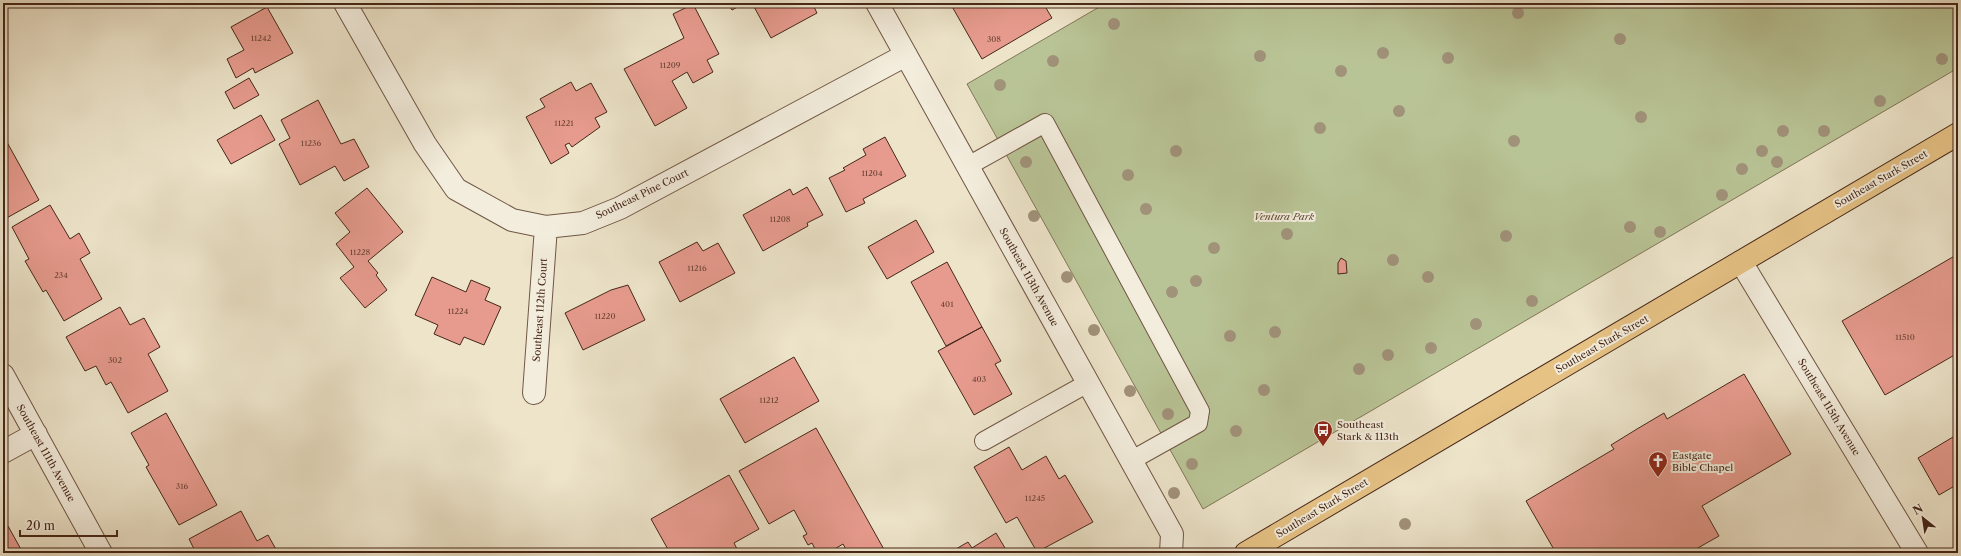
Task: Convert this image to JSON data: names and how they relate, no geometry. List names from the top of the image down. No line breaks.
{"streets":{"main road":["Southeast Stark Street"],"street":["Southeast Pine Court","Southeast 113th Avenue","Southeast 112th Court","Southeast 115th Avenue","Southeast 111th Avenue"]},"crossings":[["Southeast Stark Street","Southeast 115th Avenue"],["Southeast Pine Court","Southeast 113th Avenue"],["Southeast Pine Court","Southeast 112th Court"]],"parks":["Ventura Park"],"places":{"bus stop":["Southeast Stark & 113th"],"church":["Eastgate Bible Chapel"]},"house_numbers":["11242","308","11209","11221","11236","11204","11208","11228","11216","234","401","11224","11220","11510","302","403","11212","316","11245"],"scale_bar":"20 m","north":"top left"}
